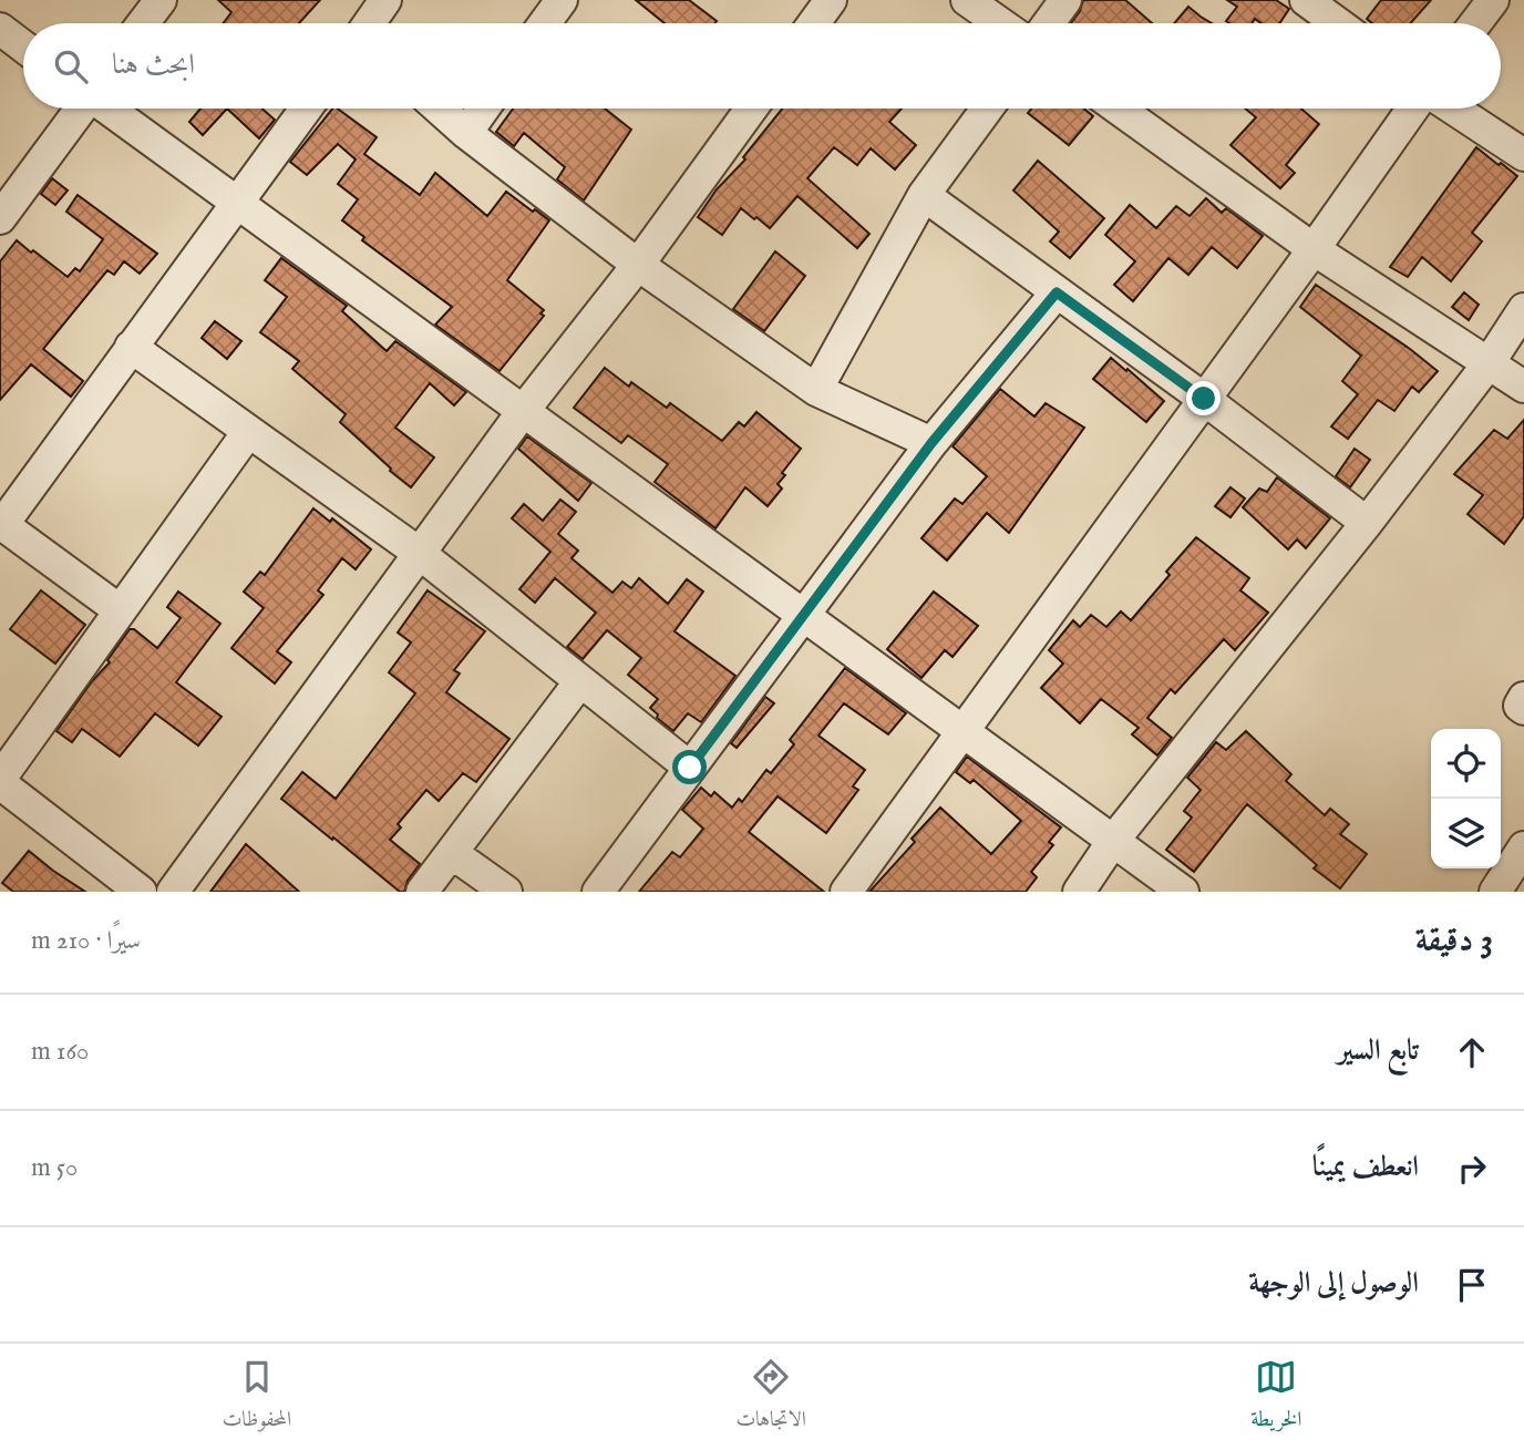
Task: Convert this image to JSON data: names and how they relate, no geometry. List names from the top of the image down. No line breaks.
{"page":{"search":"ابحث هنا","heading":["3 دقيقة","سيرًا · 210 m"],"list":[["تابع السير","160 m"],["انعطف يمينًا","50 m"],"الوصول إلى الوجهة"],"nav":["الخريطة","الاتجاهات","المحفوظات"]}}
